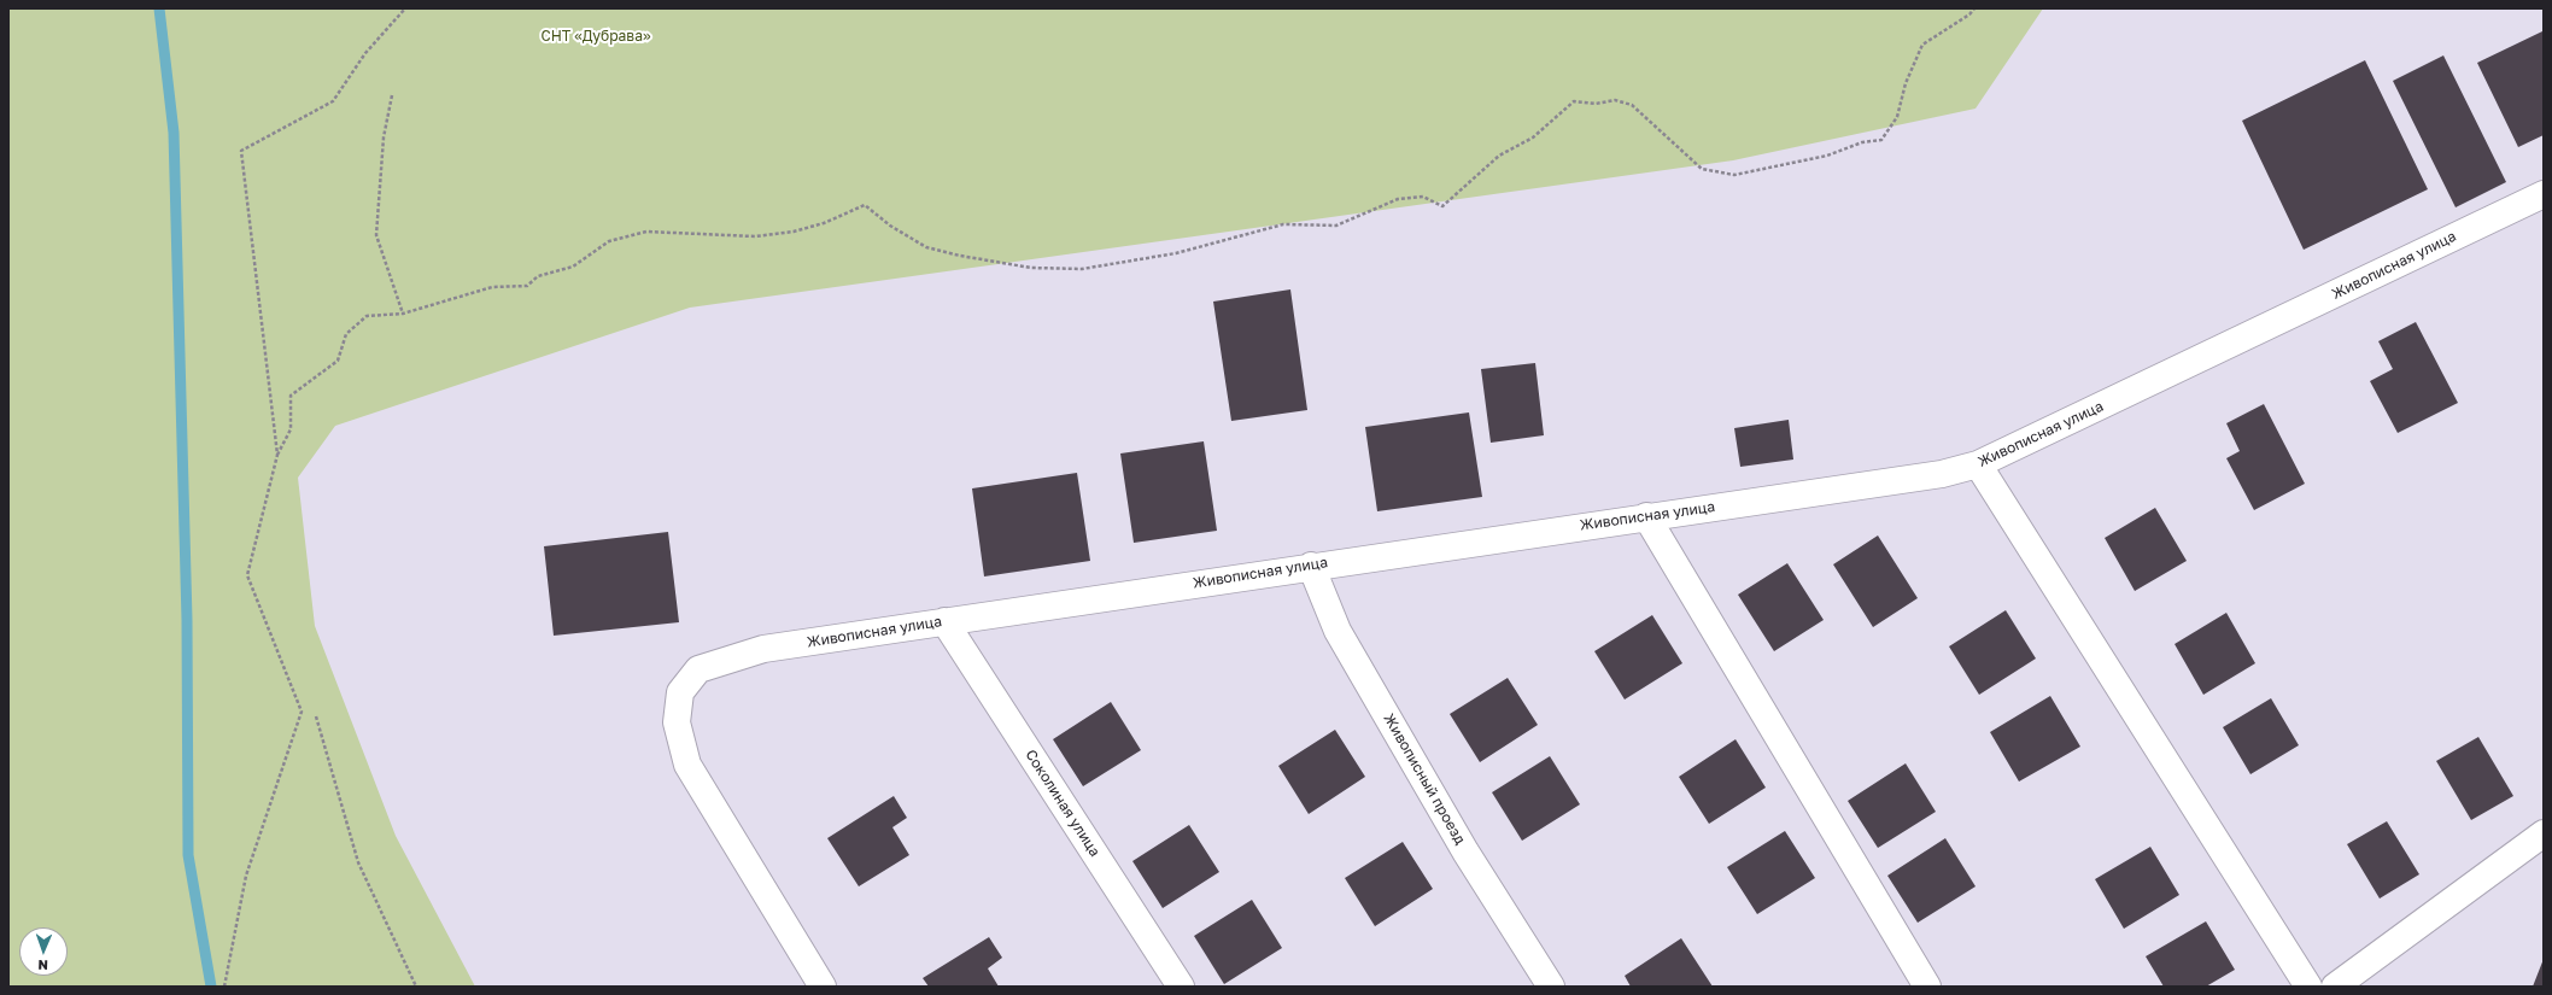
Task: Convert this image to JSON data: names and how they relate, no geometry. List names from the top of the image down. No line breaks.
{"streets":{"street":["Живописная улица","Живописный проезд","Соколиная улица"]},"crossings":[["Живописная улица","Живописный проезд"],["Живописная улица","Соколиная улица"]],"parks":["СНТ «Дубрава»"],"north":"bottom"}
